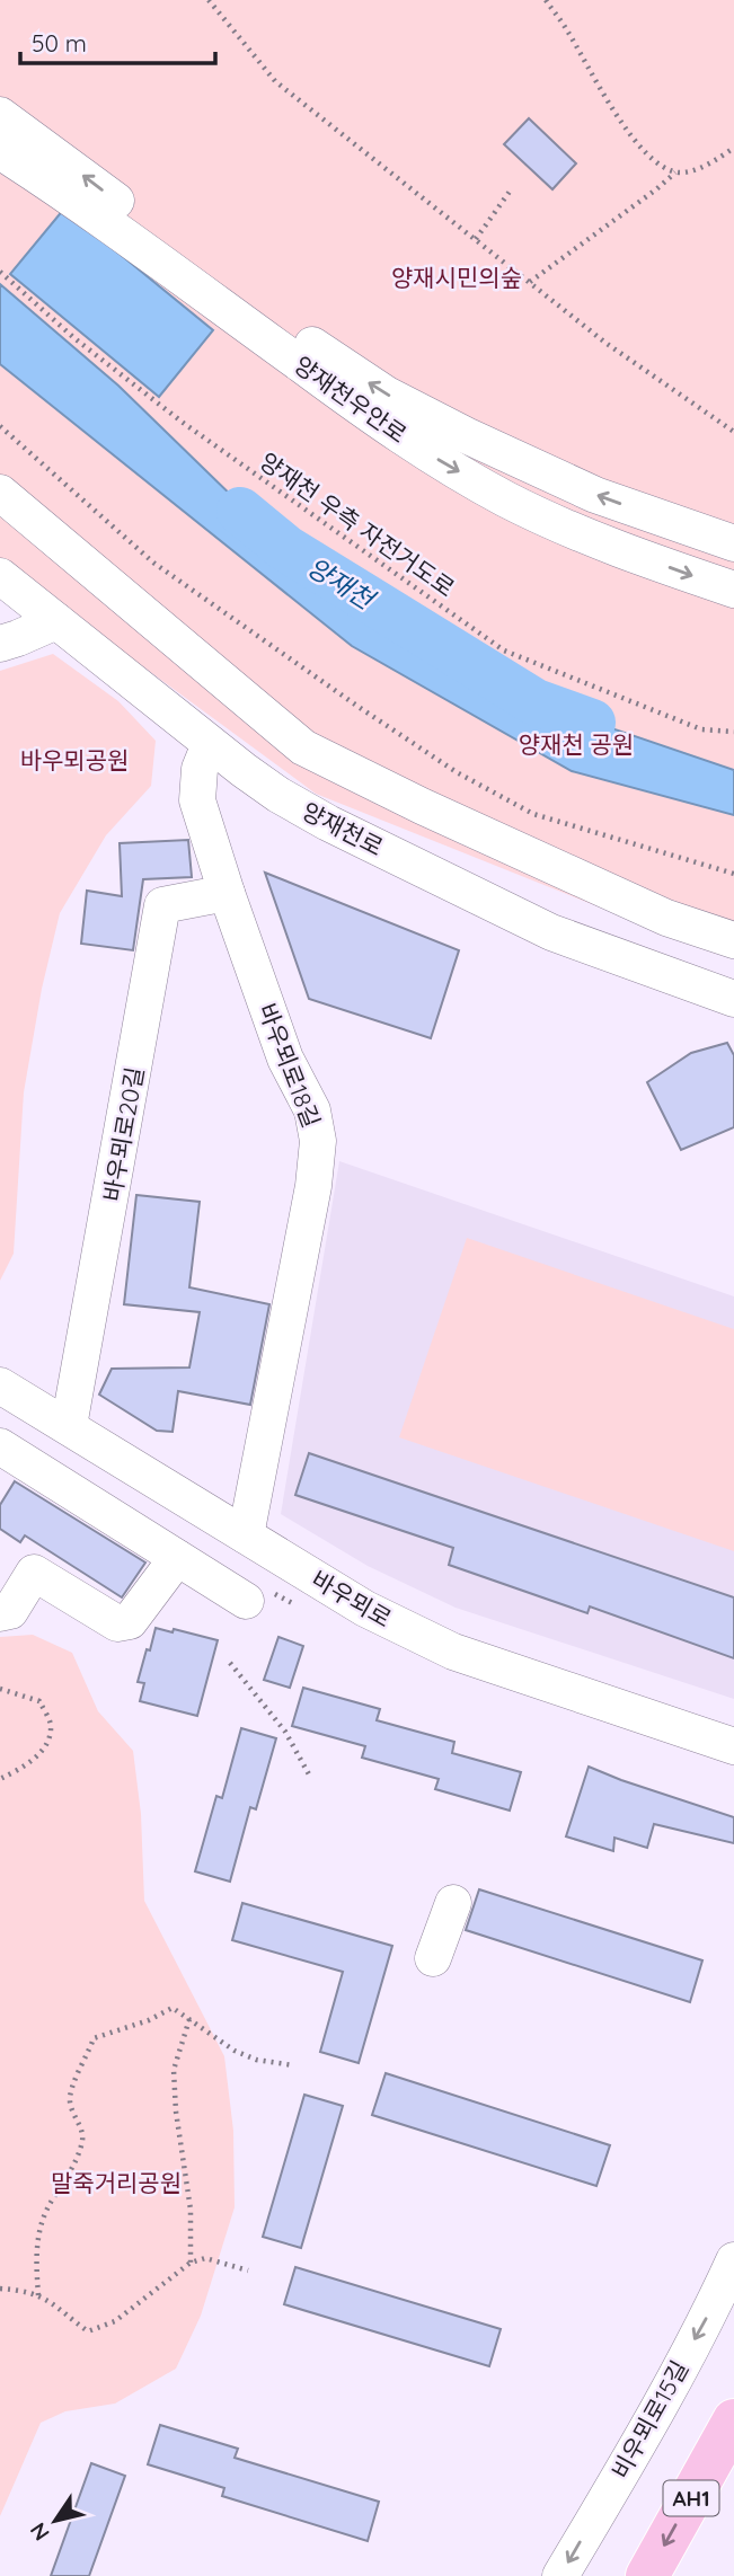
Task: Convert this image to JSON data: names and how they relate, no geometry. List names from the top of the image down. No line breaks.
{"streets":{"highway":["AH1"],"street":["양재천우안로","양재천로","바우뫼로18길","바우뫼로20길","바우뫼로","비우뫼로15길"],"path":["양재천 우측 자전거도로"]},"crossings":[["양재천로","바우뫼로18길"],["바우뫼로18길","바우뫼로20길"],["바우뫼로18길","바우뫼로"],["바우뫼로20길","바우뫼로"]],"one_way":["비우뫼로15길"],"water":["양재천"],"parks":["양재시민의숲","양재천 공원","바우뫼공원","말죽거리공원"],"scale_bar":"50 m","north":"bottom left"}
